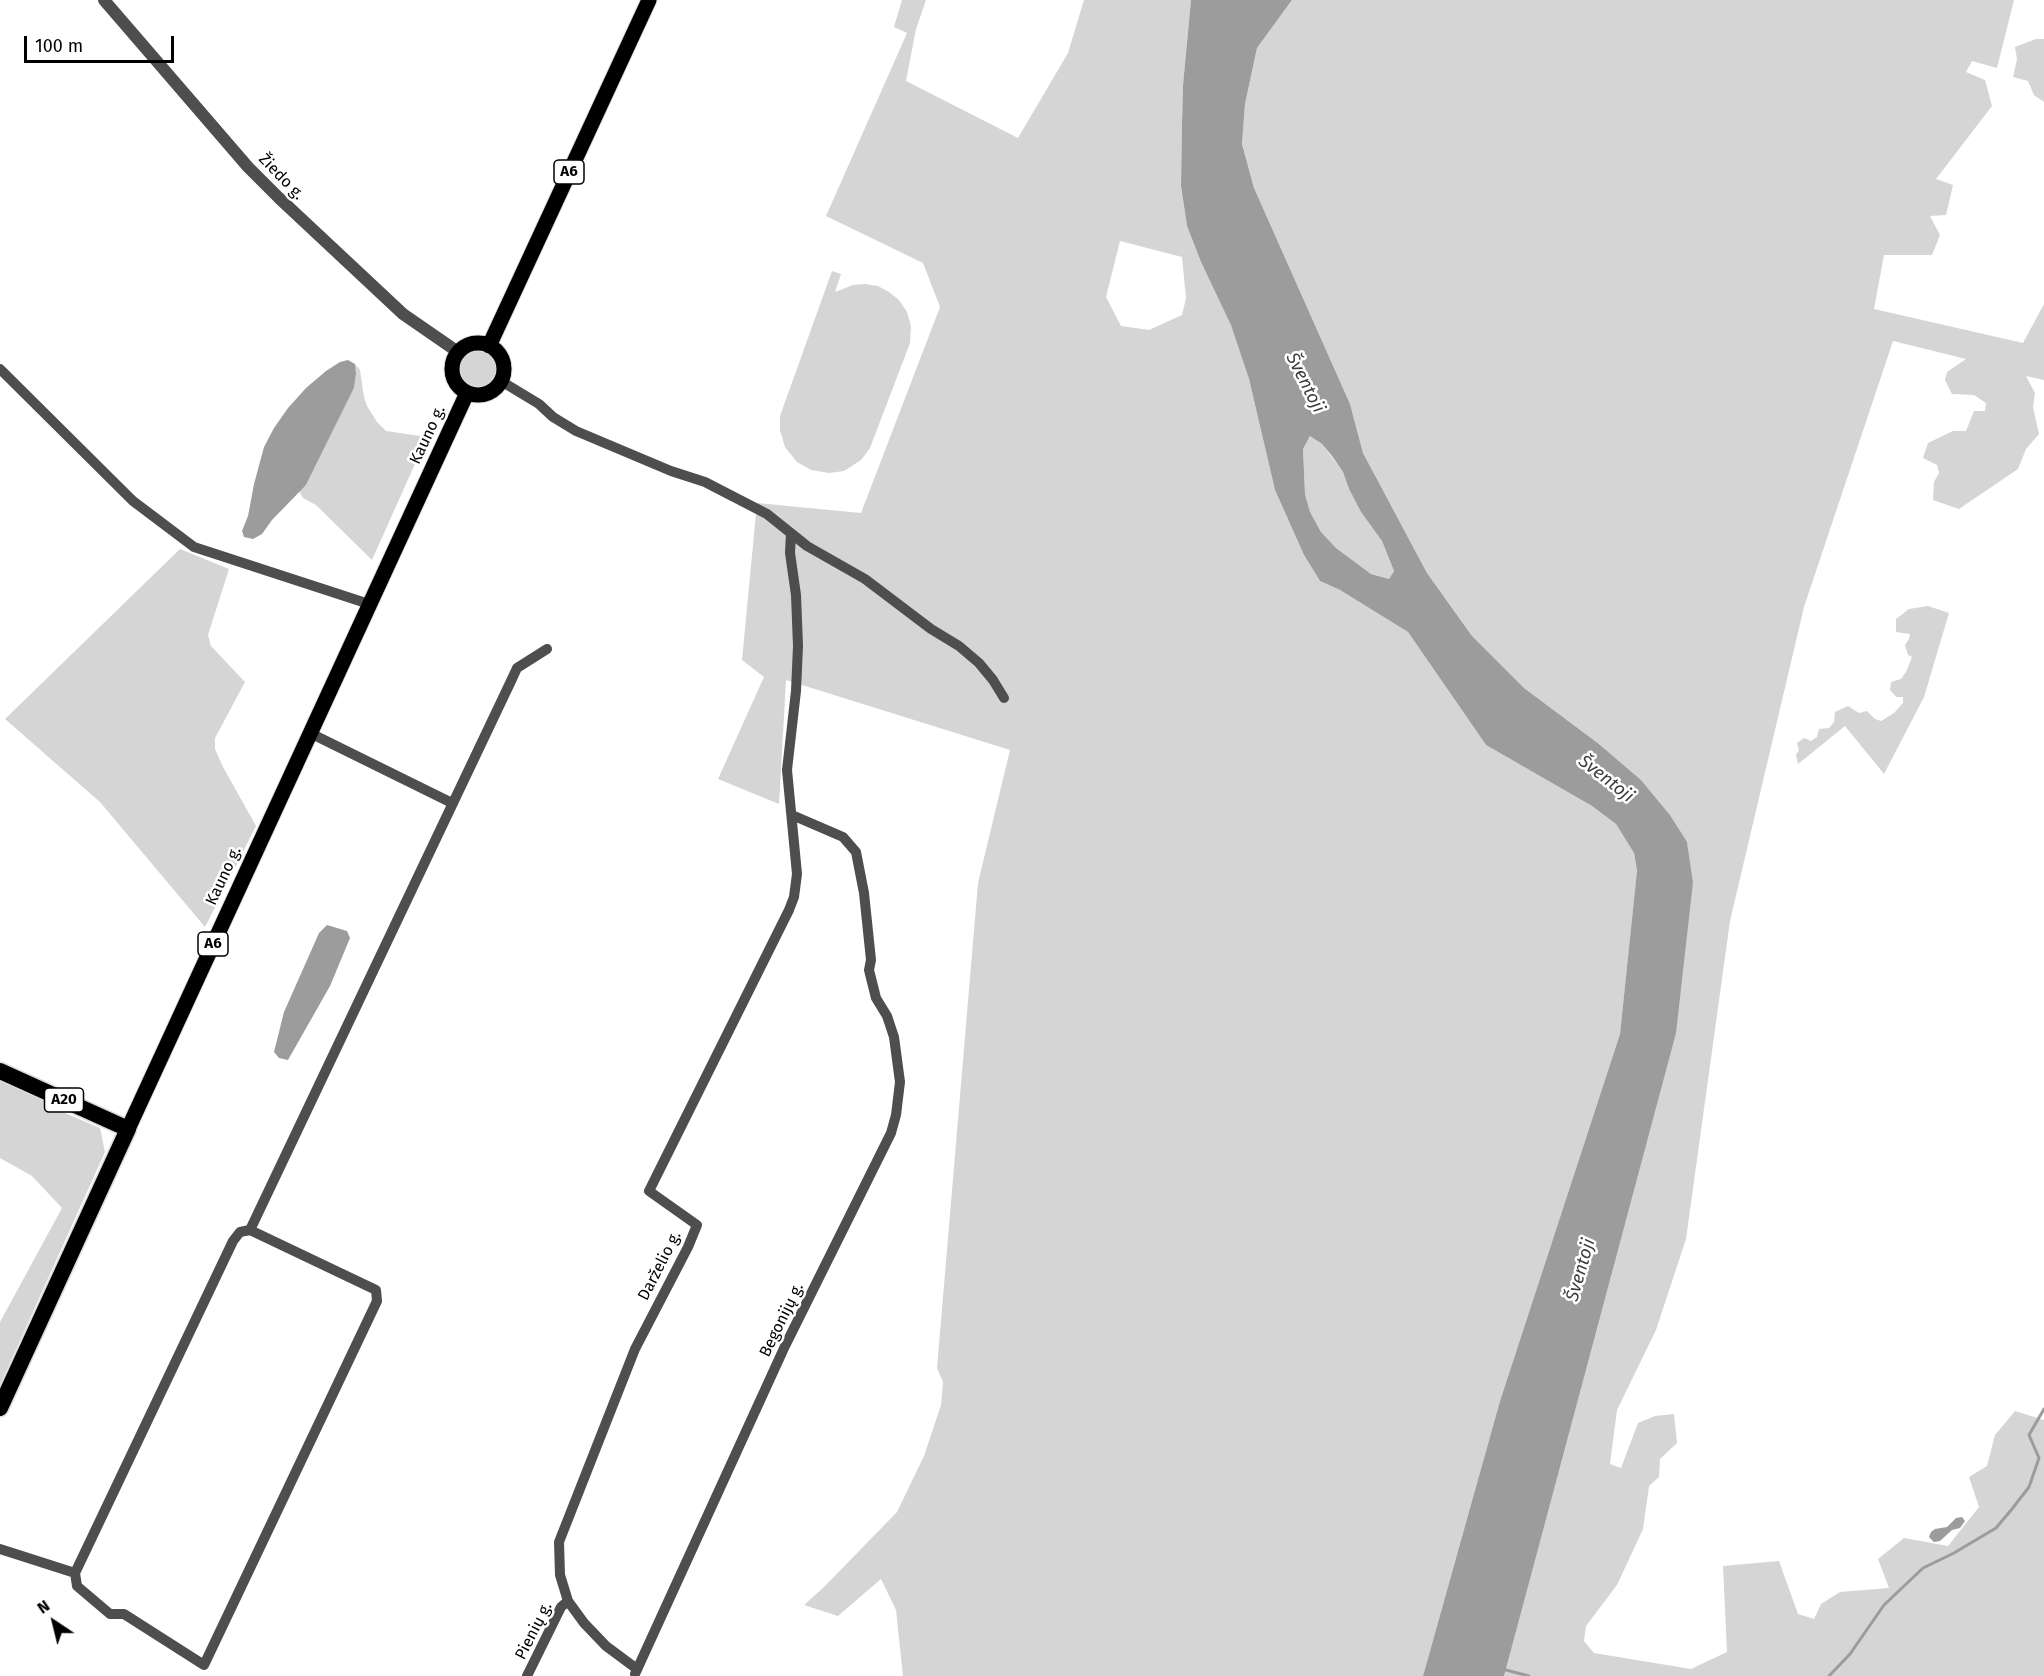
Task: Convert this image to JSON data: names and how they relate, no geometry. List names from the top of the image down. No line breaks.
{"streets":{"highway":["A6","Kauno g.","A20"],"street":["Žiedo g.","Darželio g.","Begonijų g.","Pienių g."]},"crossings":[["A6","Žiedo g."],["A6","Kauno g."],["Žiedo g.","Kauno g."],["Kauno g.","A20"],["Darželio g.","Begonijų g."],["Darželio g.","Pienių g."]],"water":["Šventoji"],"scale_bar":"100 m","north":"top left"}
